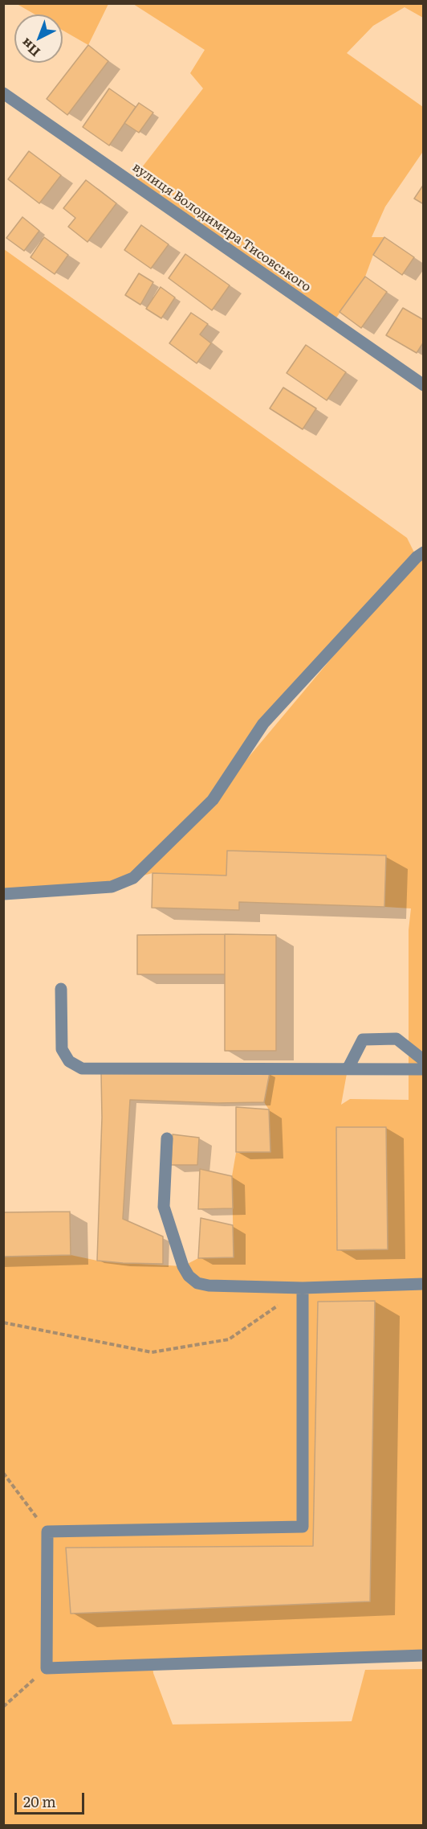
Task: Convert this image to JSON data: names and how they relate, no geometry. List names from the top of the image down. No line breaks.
{"streets":{"street":["вулиця Володимира Тисовського"]},"scale_bar":"20 m","north":"bottom left"}
